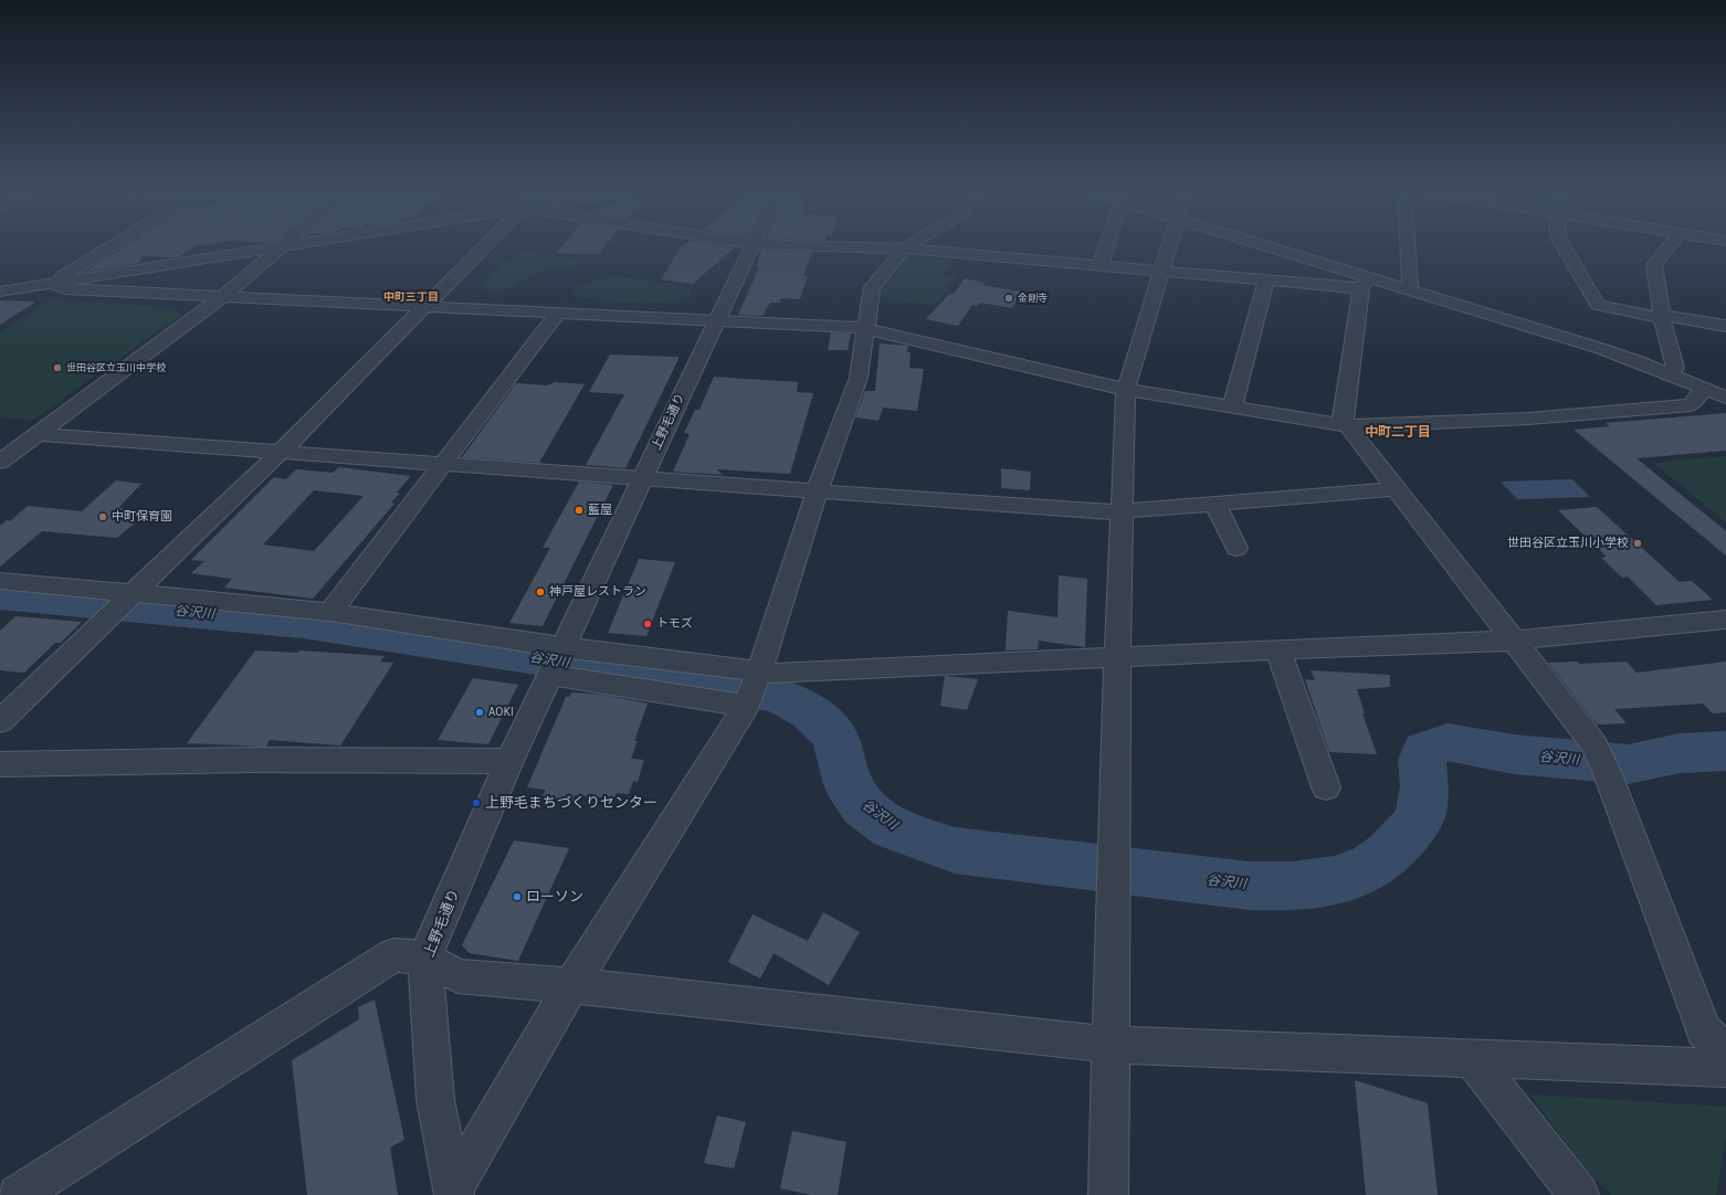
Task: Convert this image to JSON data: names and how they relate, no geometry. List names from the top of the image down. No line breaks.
{"streets":{"street":["上野毛通り"]},"districts":["中町三丁目","中町二丁目"],"water":["谷沢川"],"places":["金剛寺","世田谷区立玉川中学校","藍屋","中町保育園","世田谷区立玉川小学校","神戸屋レストラン","トモズ","AOKI","上野毛まちづくりセンター","ローソン"]}
